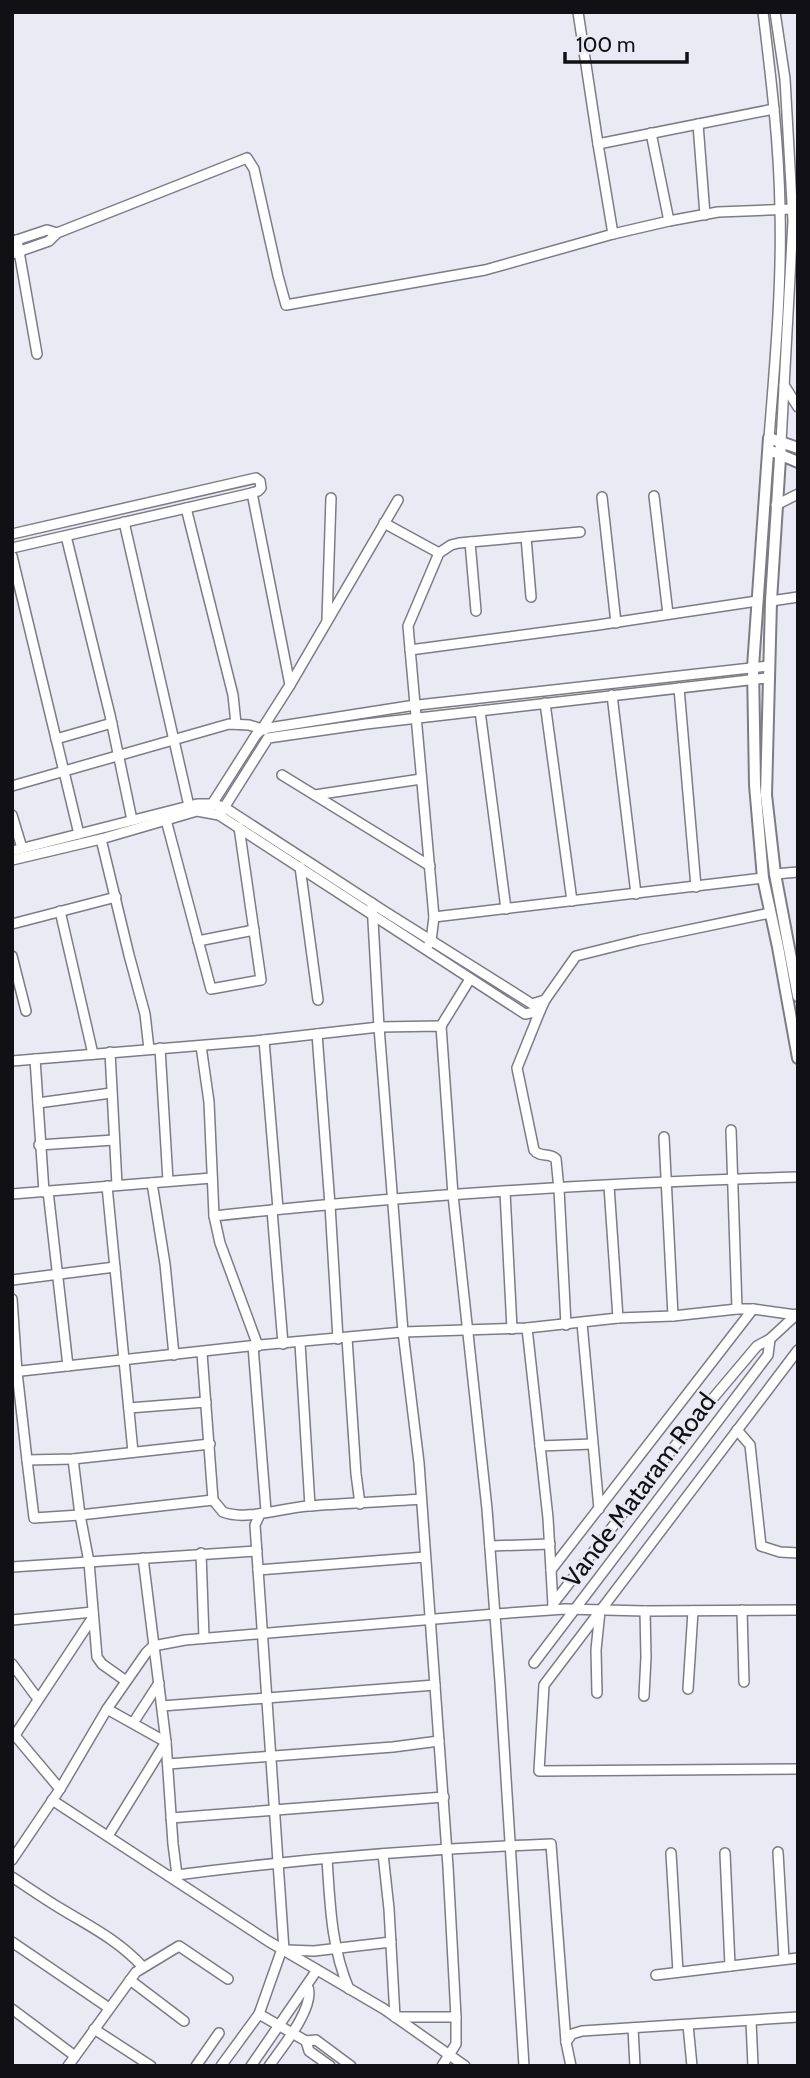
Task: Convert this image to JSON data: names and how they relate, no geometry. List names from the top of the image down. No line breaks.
{"streets":{"street":["Vande Mataram Road"]},"scale_bar":"100 m"}
